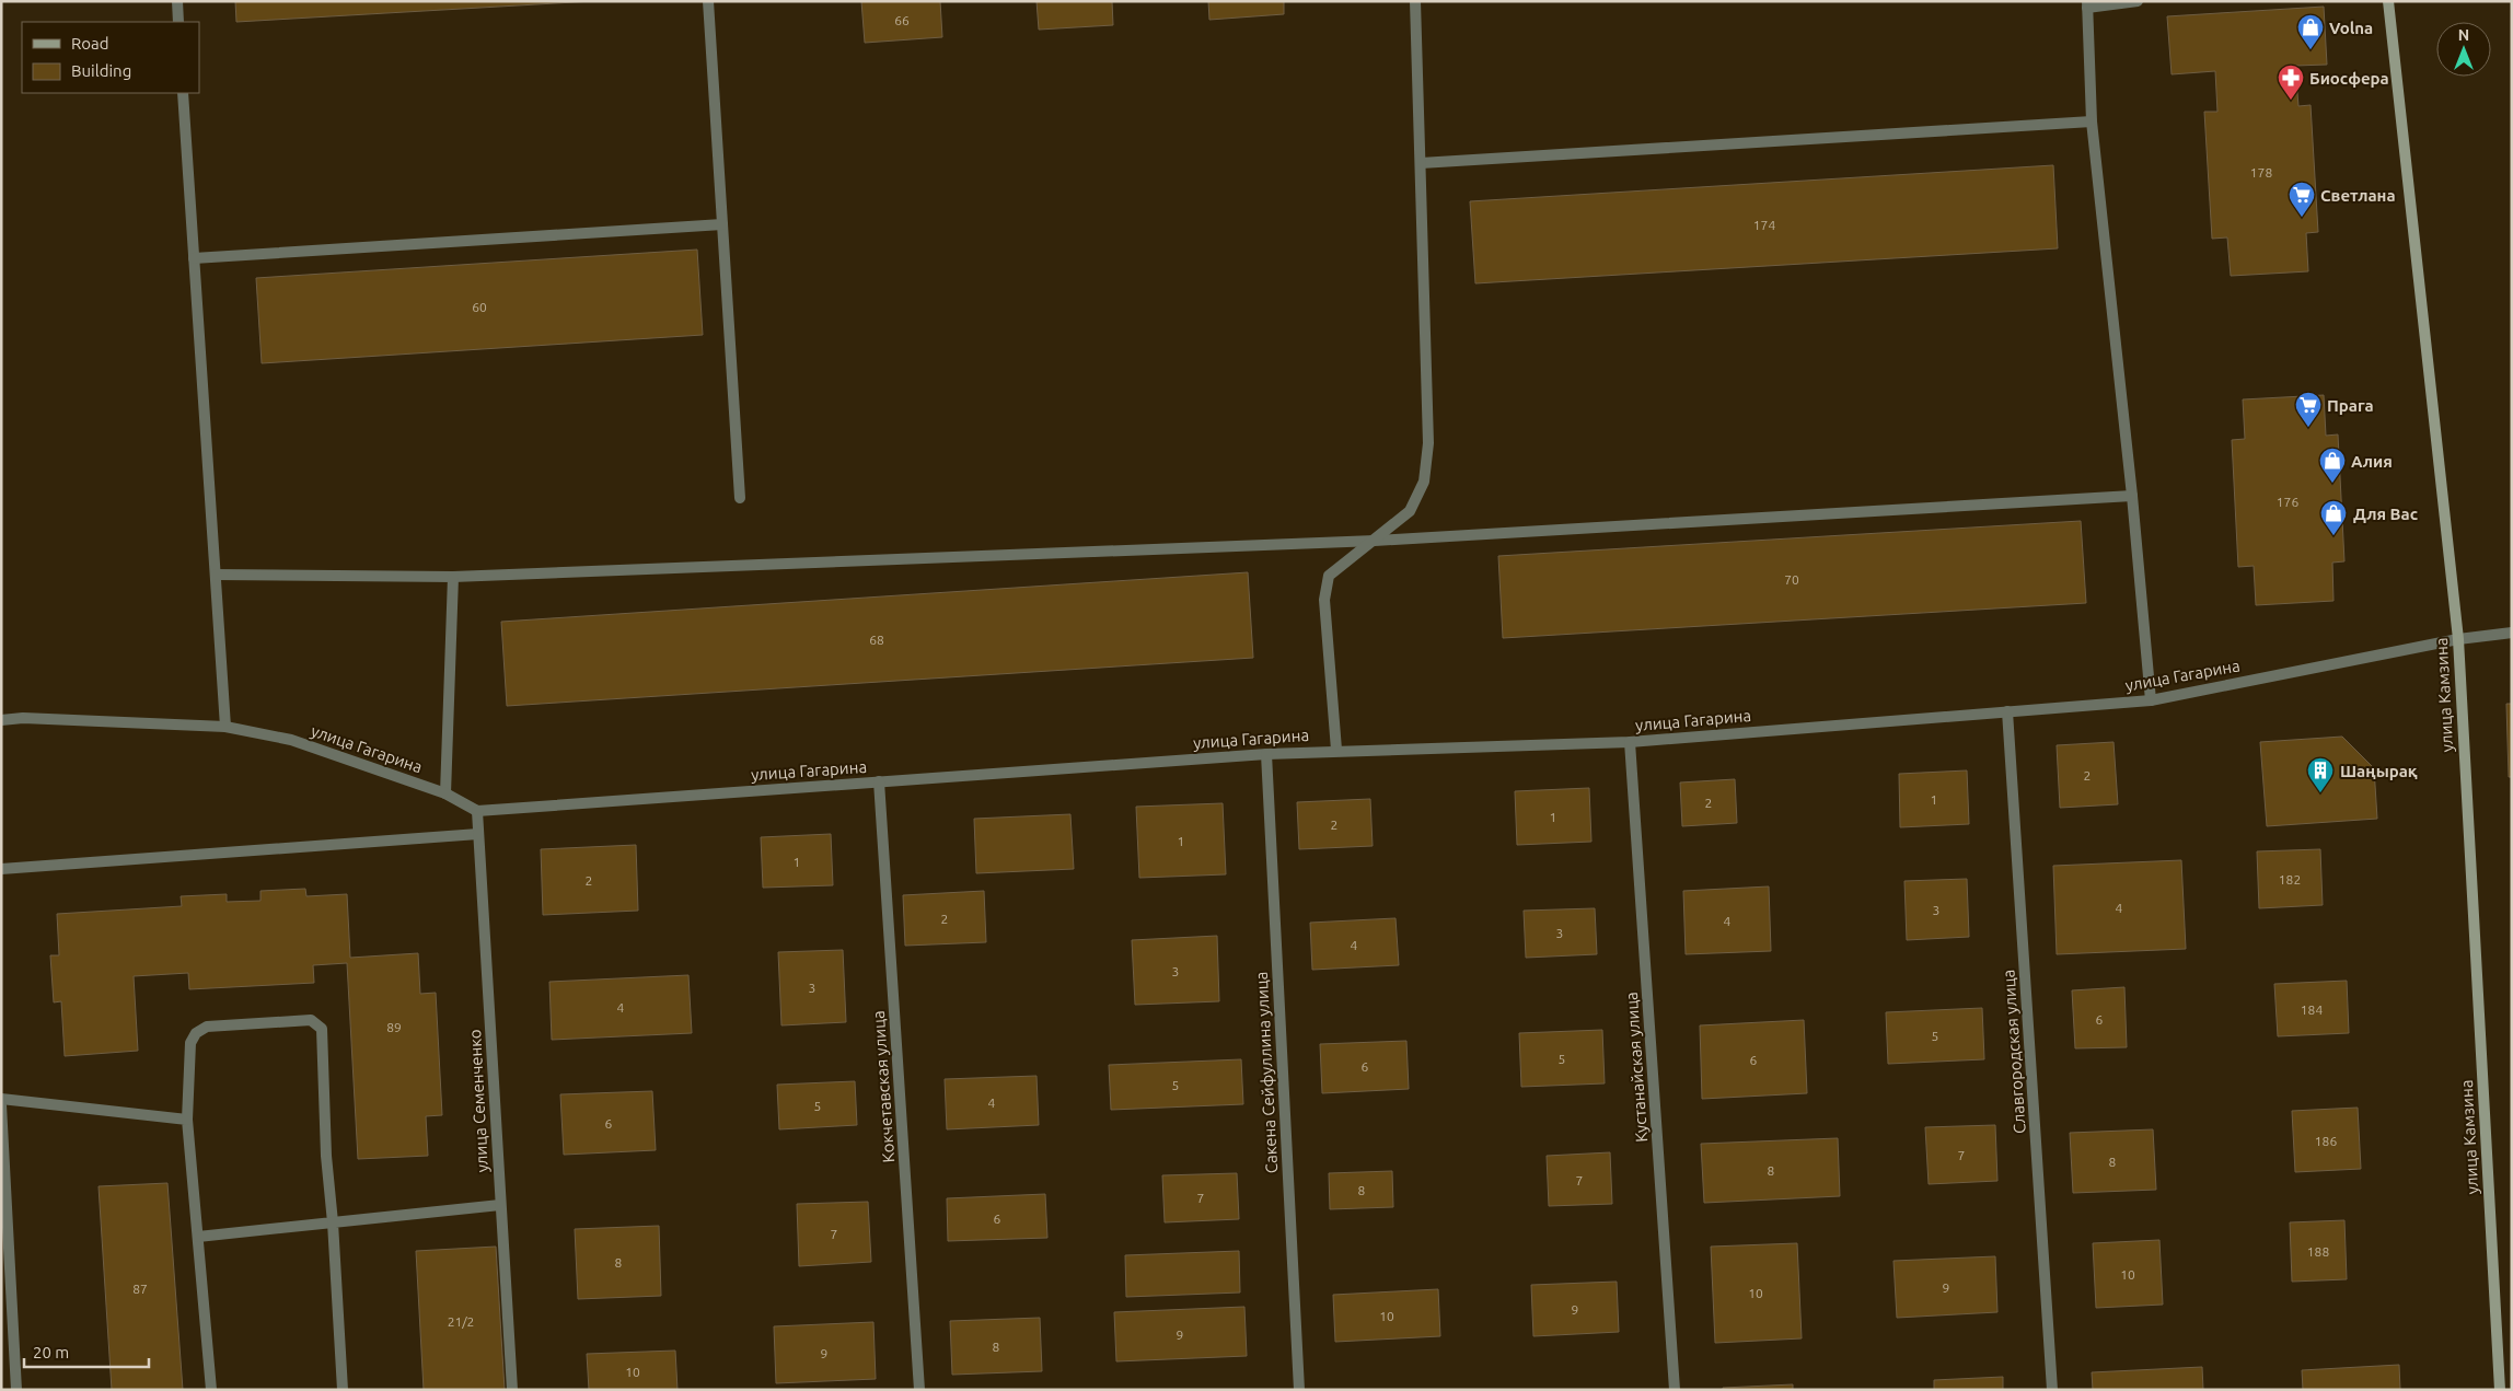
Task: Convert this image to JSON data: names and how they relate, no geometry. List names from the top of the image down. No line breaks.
{"streets":{"main road":["улица Камзина"],"street":["улица Гагарина","Славгородская улица","Кустанайская улица","Сакена Сейфуллина улица","Кокчетавская улица","улица Семенченко"]},"crossings":[["улица Гагарина","улица Камзина"],["улица Гагарина","Славгородская улица"],["улица Гагарина","Кустанайская улица"],["улица Гагарина","Сакена Сейфуллина улица"],["улица Гагарина","Кокчетавская улица"],["улица Гагарина","улица Семенченко"]],"places":{"shop":["Volna","Алия","Для Вас"],"pharmacy":["Биосфера"],"supermarket":["Светлана","Прага"],"building":["Шаңырақ"]},"house_numbers":["66","178","174","60","176","70","68","2","1","2","1","2","1","1","182","2","4","3","2","4","3","4","3","3","4","184","6","89","5","5","6","6","5","4","5","6","186","7","8","8","7","8","7","6","7","188","8","10","9","87","10","9","10","21/2","9","8","9","10"],"legend":["Road","Building"],"scale_bar":"20 m","north":"top"}
